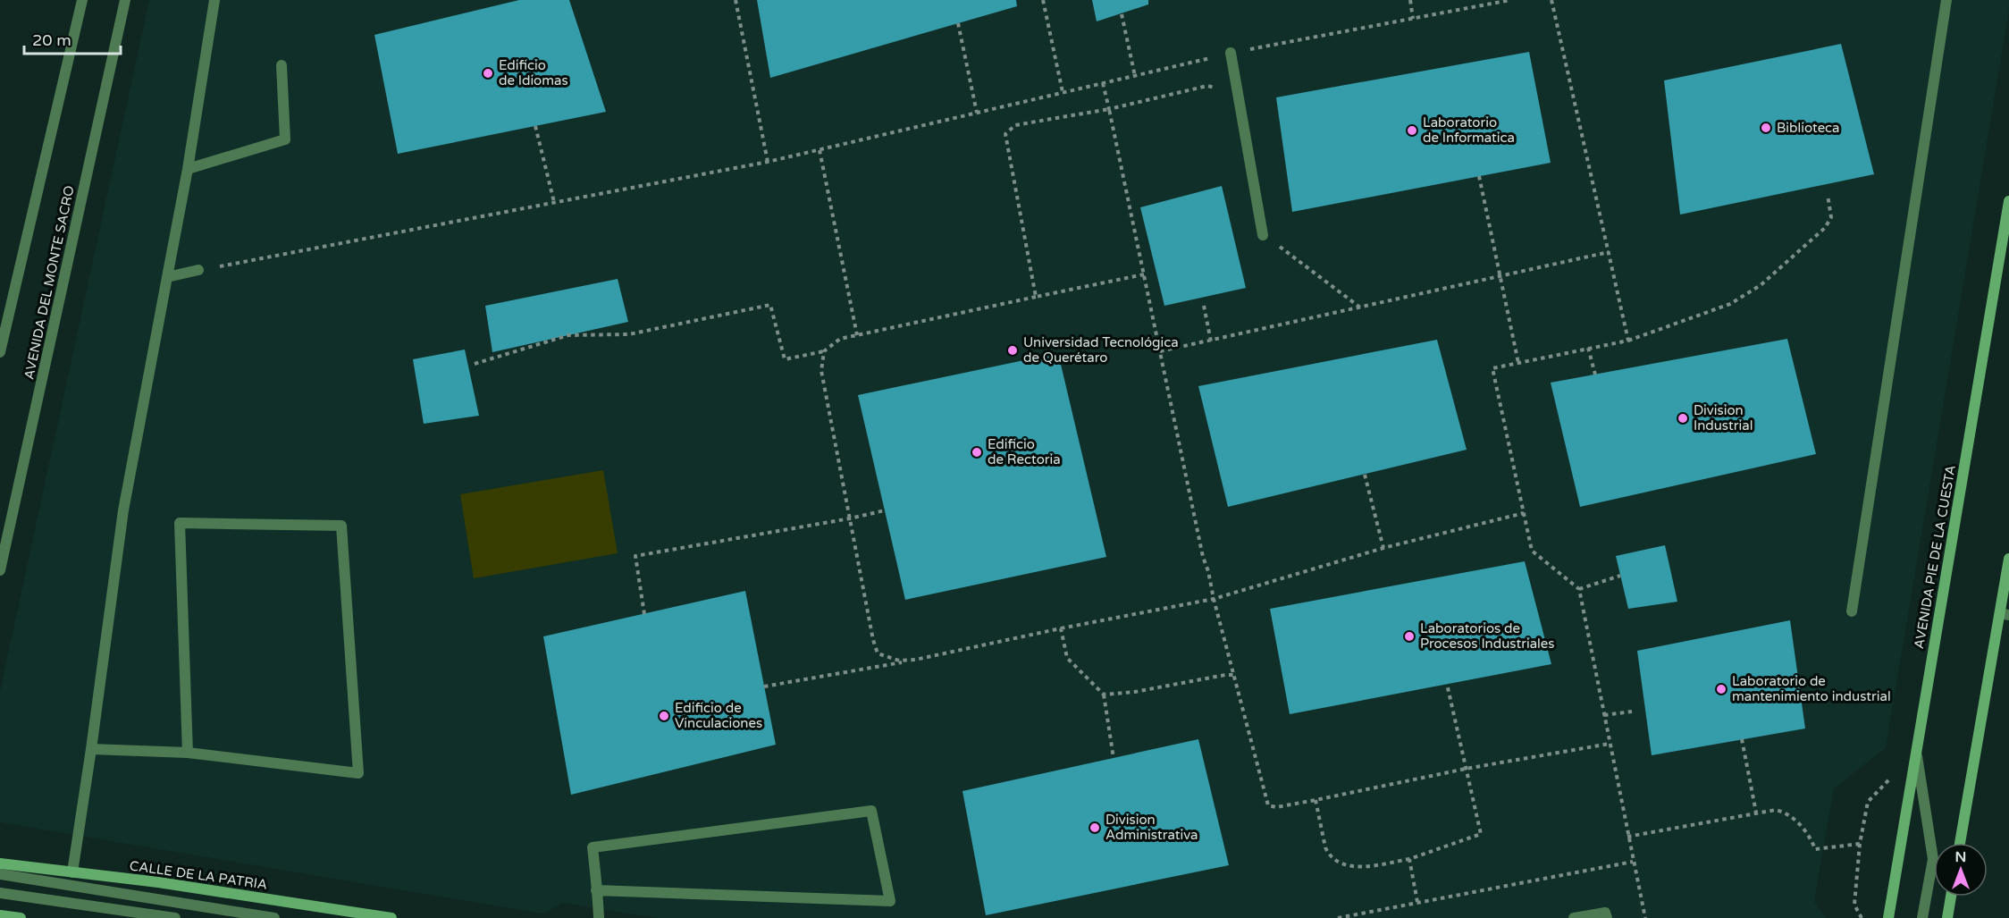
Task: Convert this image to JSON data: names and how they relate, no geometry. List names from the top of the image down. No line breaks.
{"streets":{"main road":["AVENIDA PIE DE LA CUESTA","CALLE DE LA PATRIA"],"street":["AVENIDA DEL MONTE SACRO"]},"places":["Edificio de Idiomas","Biblioteca","Laboratorio de Informatica","Universidad Tecnológica de Querétaro","Division Industrial","Edificio de Rectoria","Laboratorios de Procesos Industriales","Laboratorio de mantenimiento industrial","Edificio de Vinculaciones","Division Administrativa"],"scale_bar":"20 m","north":"top"}
